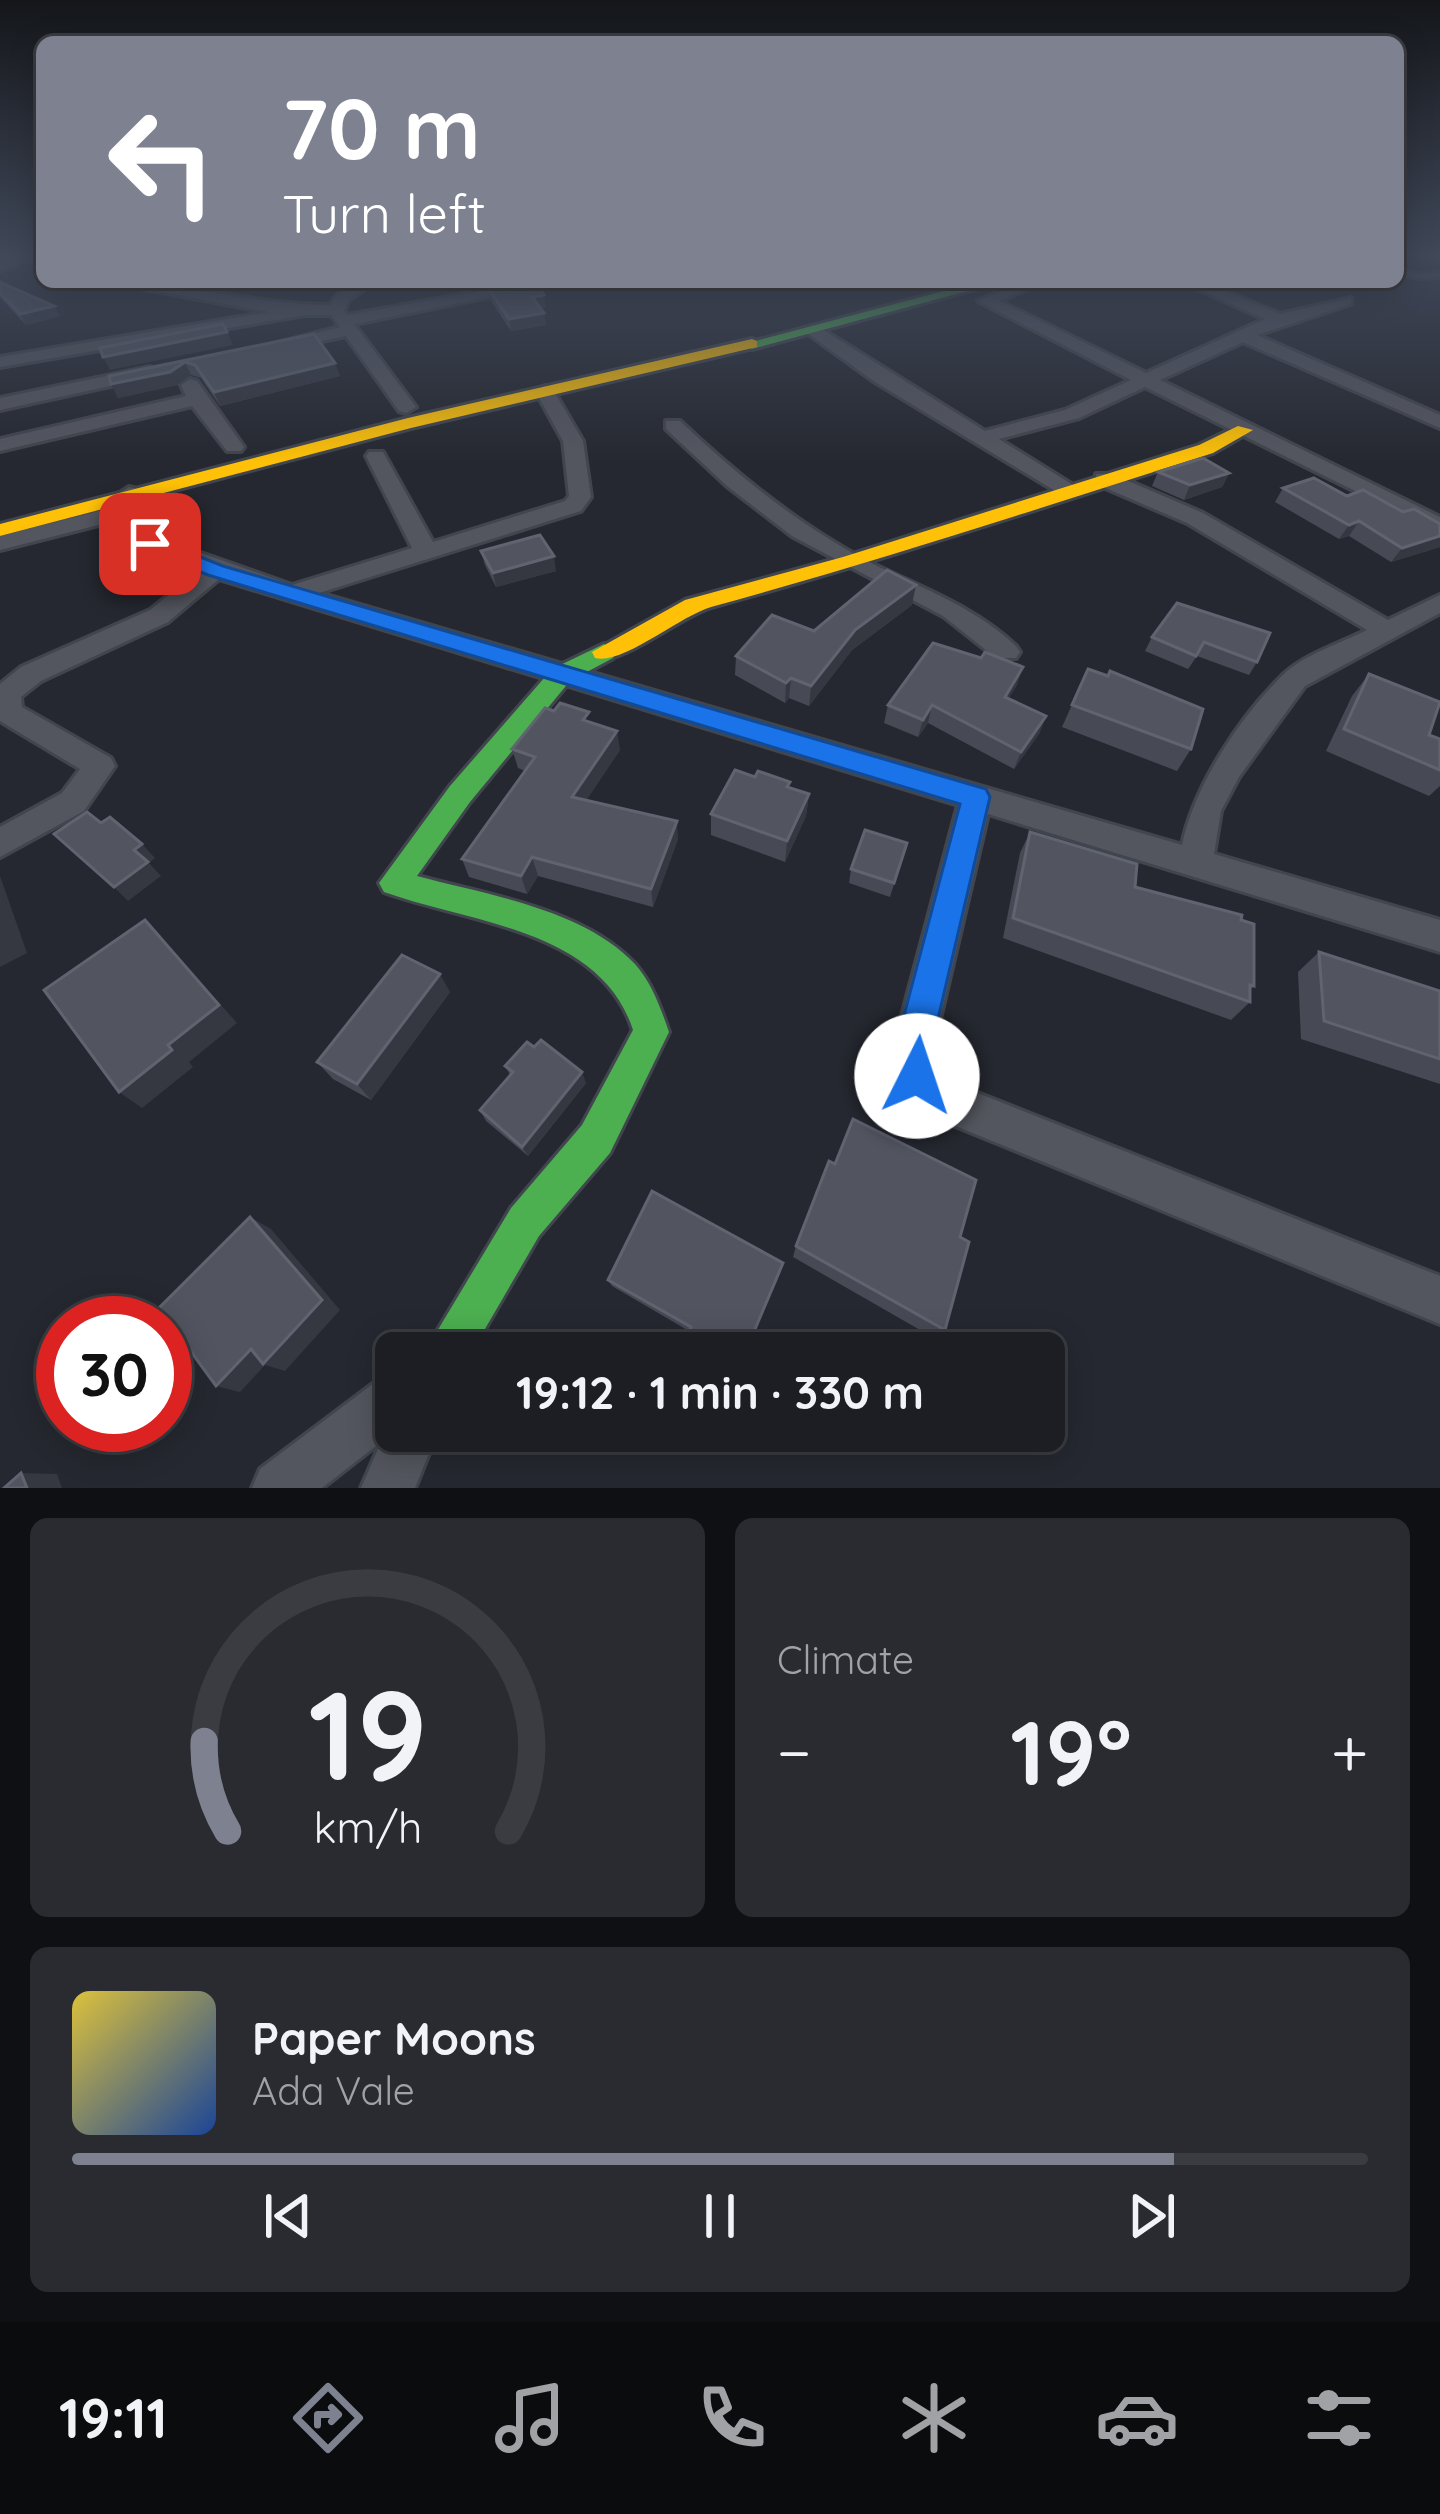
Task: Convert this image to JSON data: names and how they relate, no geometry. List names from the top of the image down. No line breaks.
{"page":{"turn":["70 m","Turn left"],"limit":"30","trip":"19:12 · 1 min · 330 m","tile":"Climate","heat":["−","19°","+"],"song":["Paper Moons","Ada Vale"],"tabs":"19:11","gauge":["19","km/h"]}}
